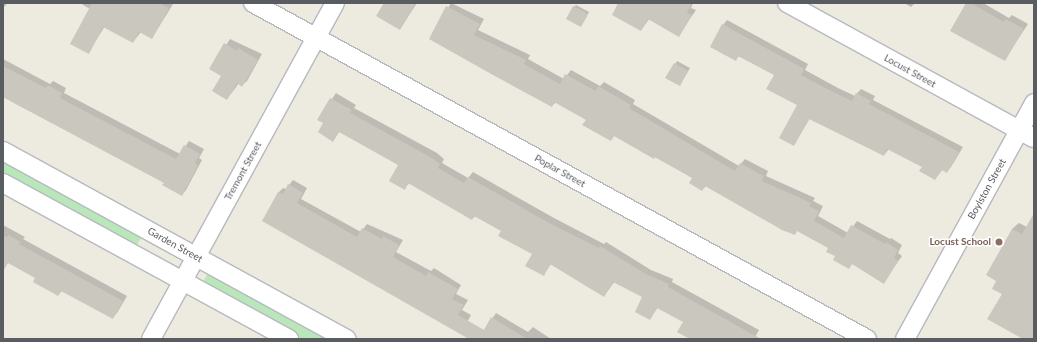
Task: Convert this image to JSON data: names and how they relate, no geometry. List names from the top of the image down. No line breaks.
{"streets":{"street":["Locust Street","Tremont Street","Poplar Street","Boylston Street","Garden Street"]},"crossings":[["Locust Street","Boylston Street"],["Tremont Street","Poplar Street"],["Tremont Street","Garden Street"]],"places":["Locust School"]}
